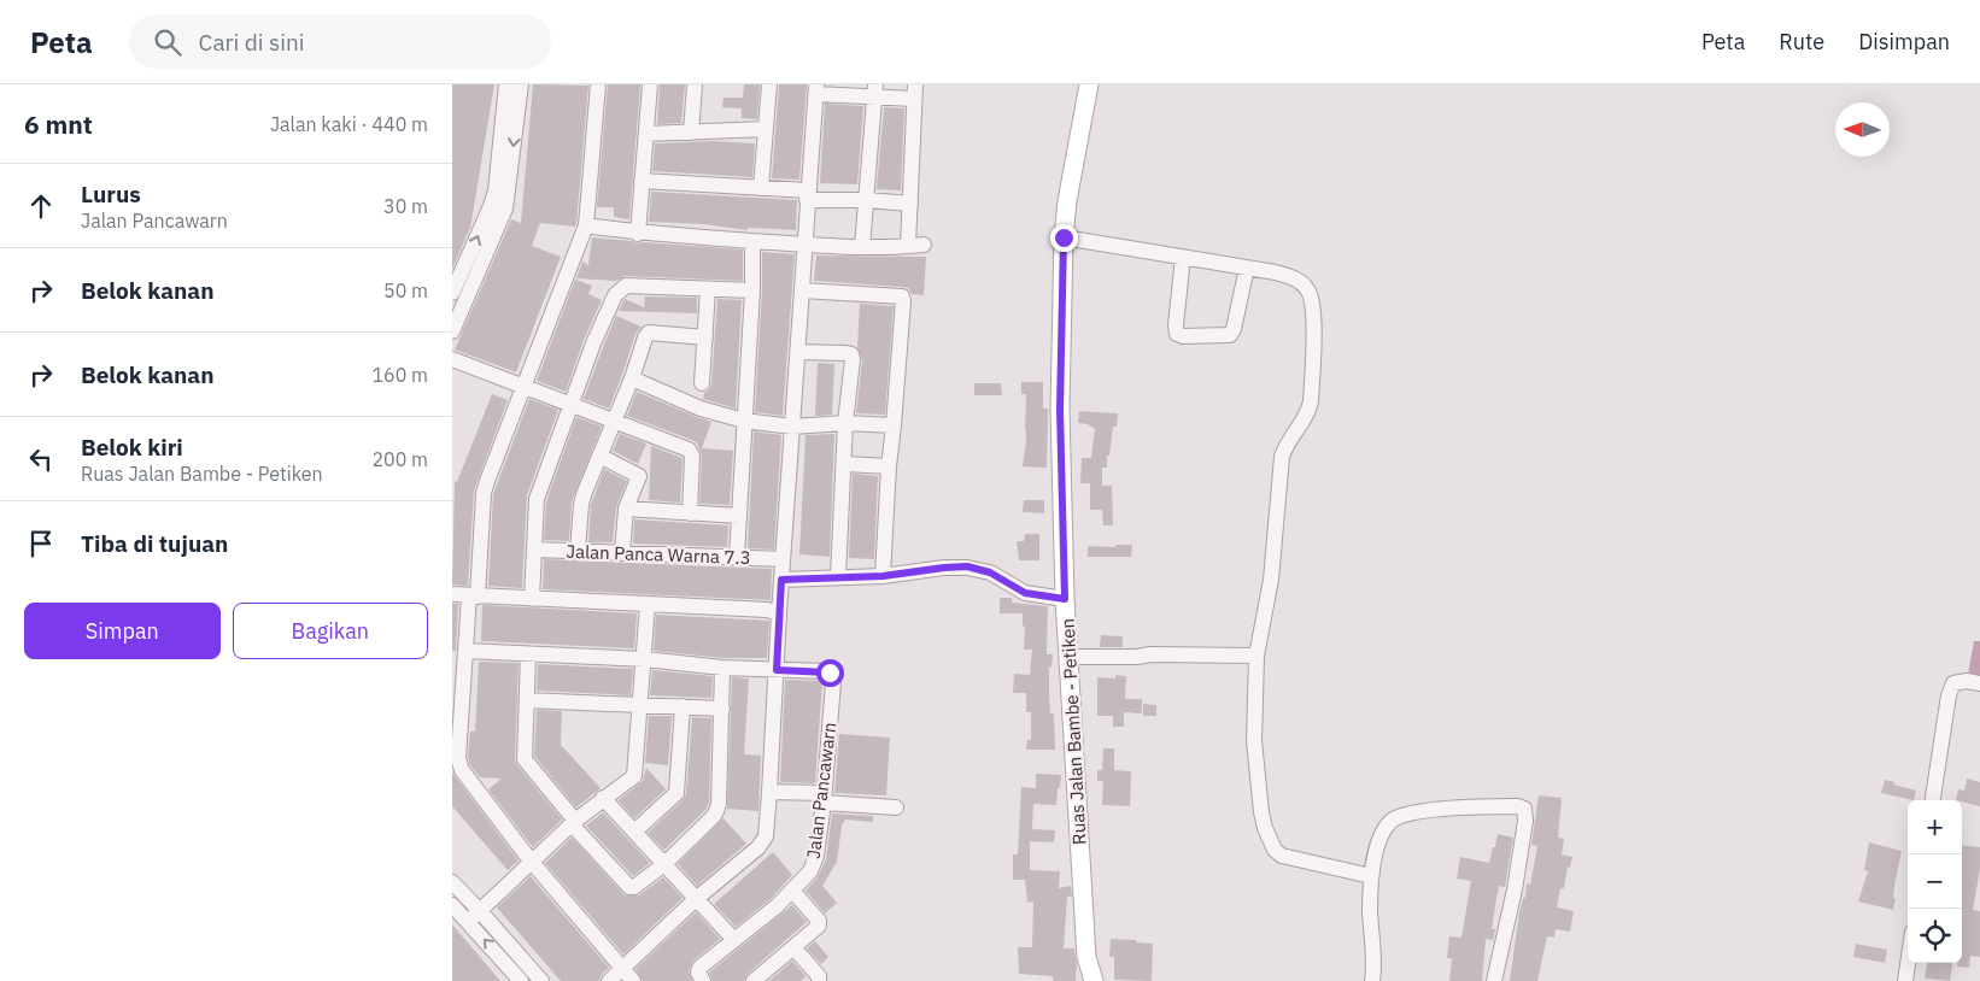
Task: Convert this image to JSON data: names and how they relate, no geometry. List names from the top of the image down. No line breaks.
{"streets":{"main road":["Ruas Jalan Bambe - Petiken"],"street":["Jalan Panca Warna 7.3","Jalan Pancawarn"]},"north":"left","page":{"header":"Peta","search":"Cari di sini","nav":["Peta","Rute","Disimpan"],"heading":["6 mnt","Jalan kaki · 440 m"],"list":[["Lurus","Jalan Pancawarn","30 m"],["Belok kanan","50 m"],["Belok kanan","160 m"],["Belok kiri","Ruas Jalan Bambe - Petiken","200 m"],"Tiba di tujuan"],"buttons":["Simpan","Bagikan"],"map_buttons":["+","−"]}}
